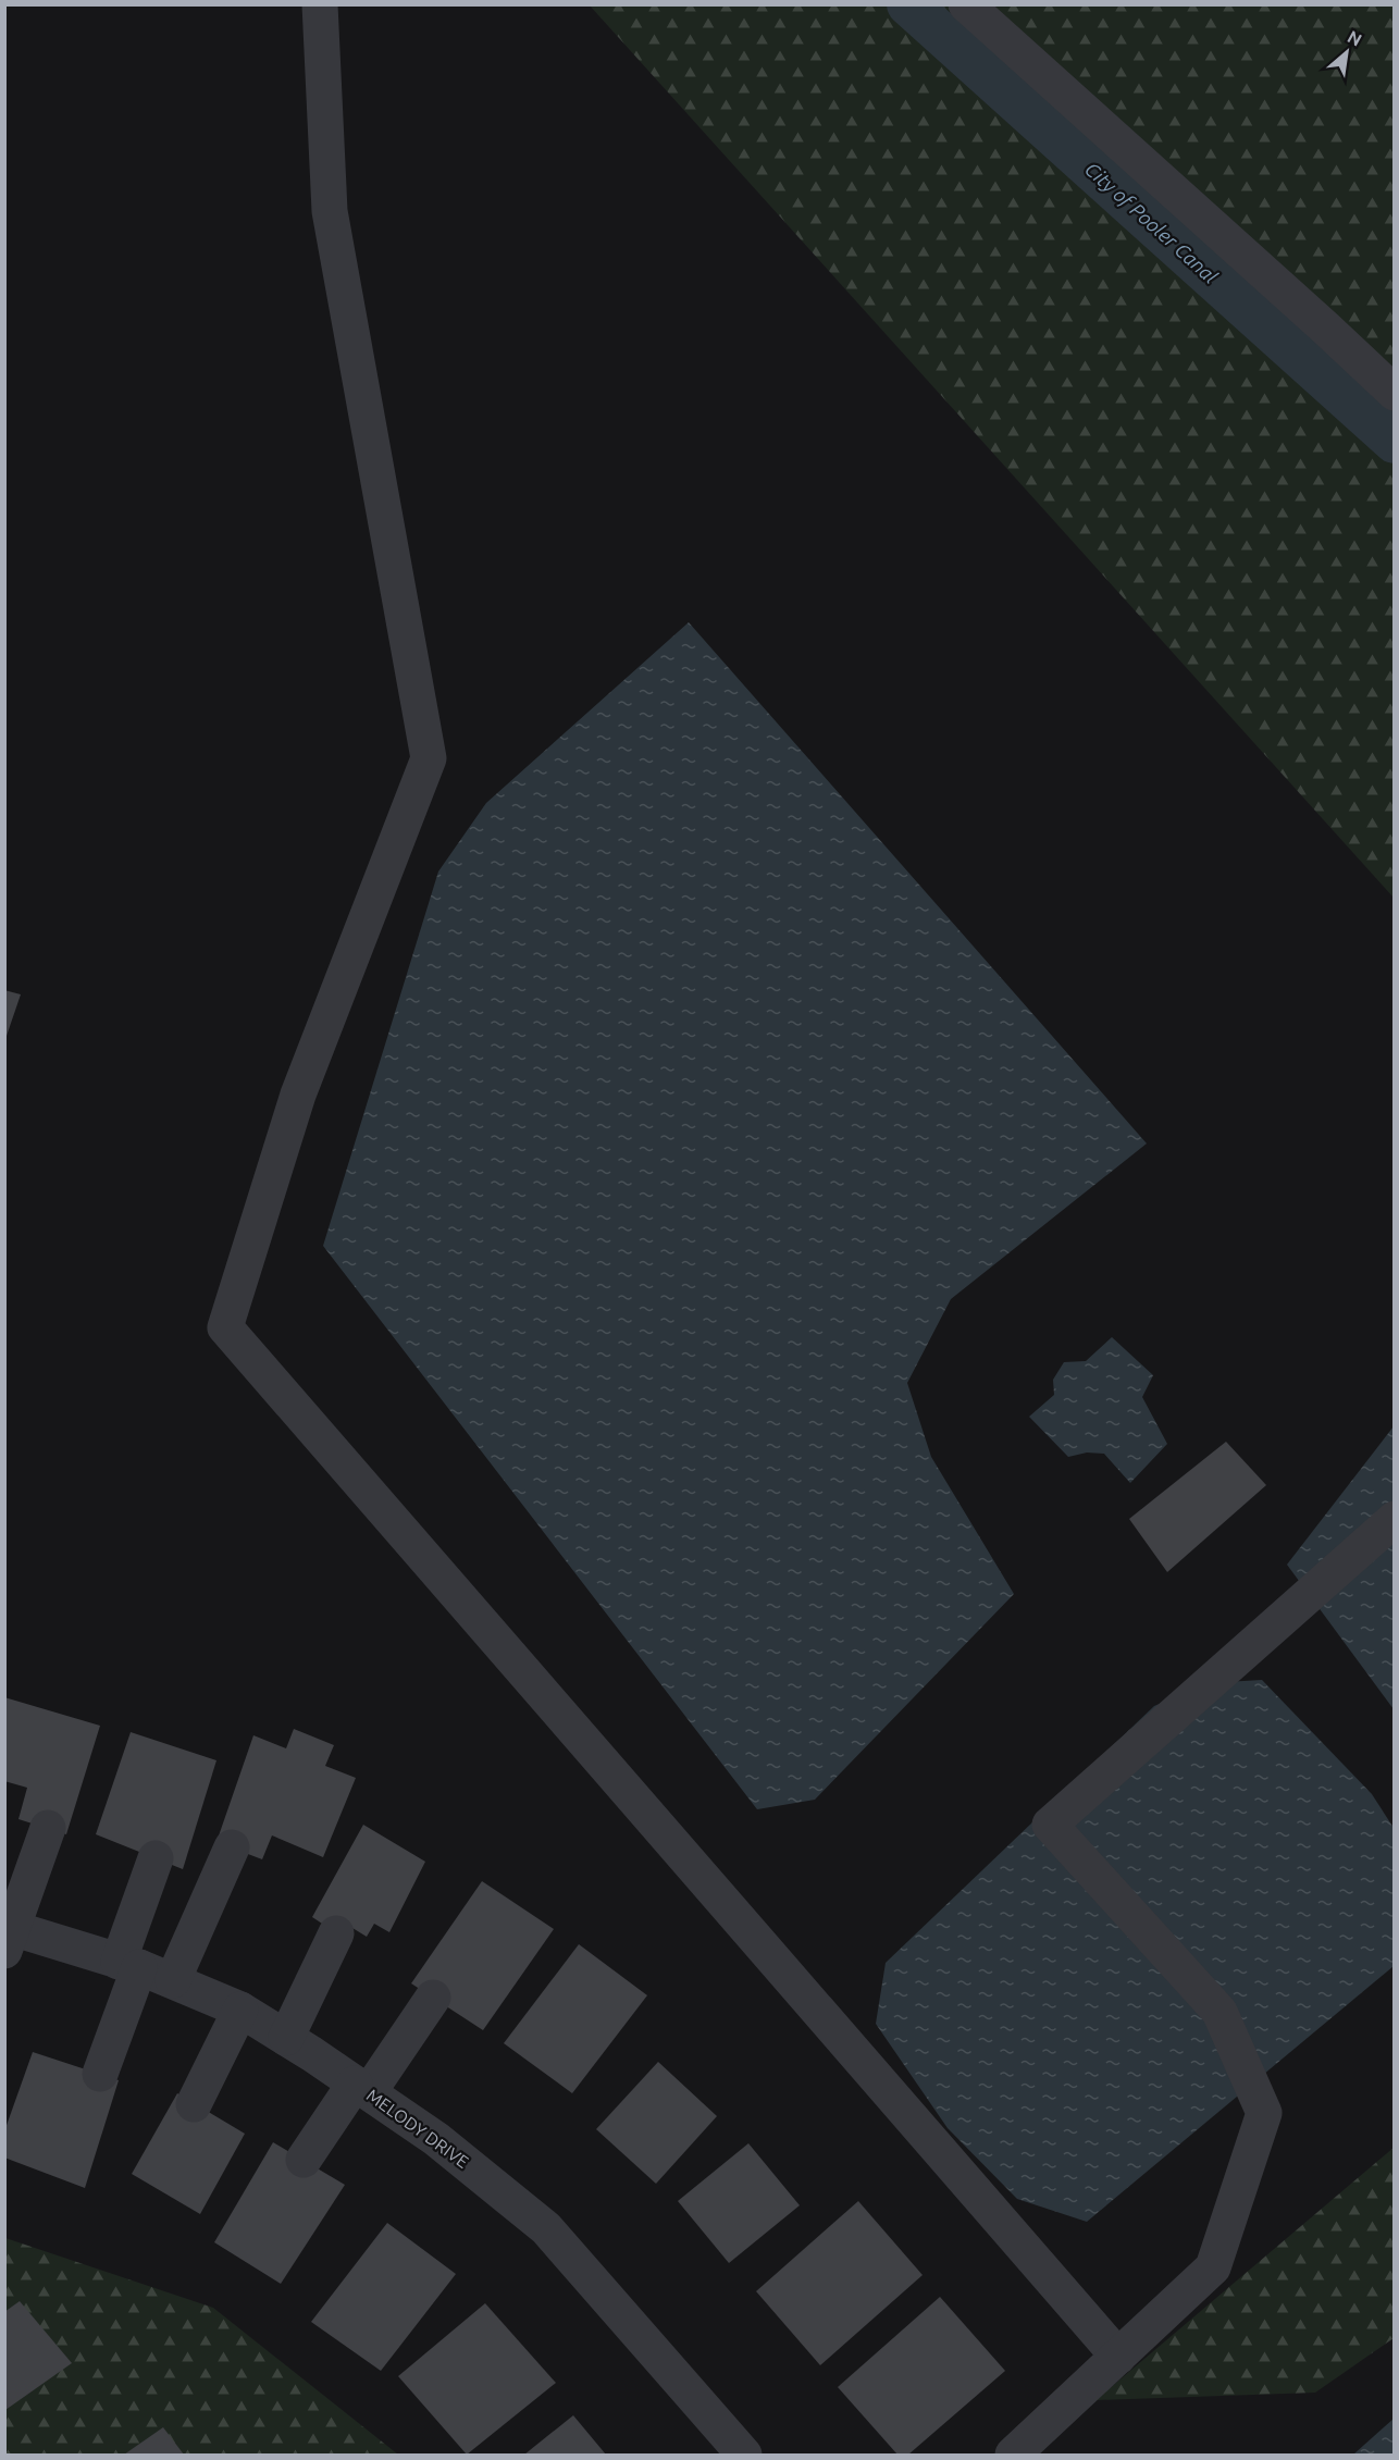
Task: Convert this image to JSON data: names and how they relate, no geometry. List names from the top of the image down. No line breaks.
{"streets":{"street":["MELODY DRIVE"]},"water":["City of Pooler Canal"],"north":"top right"}
